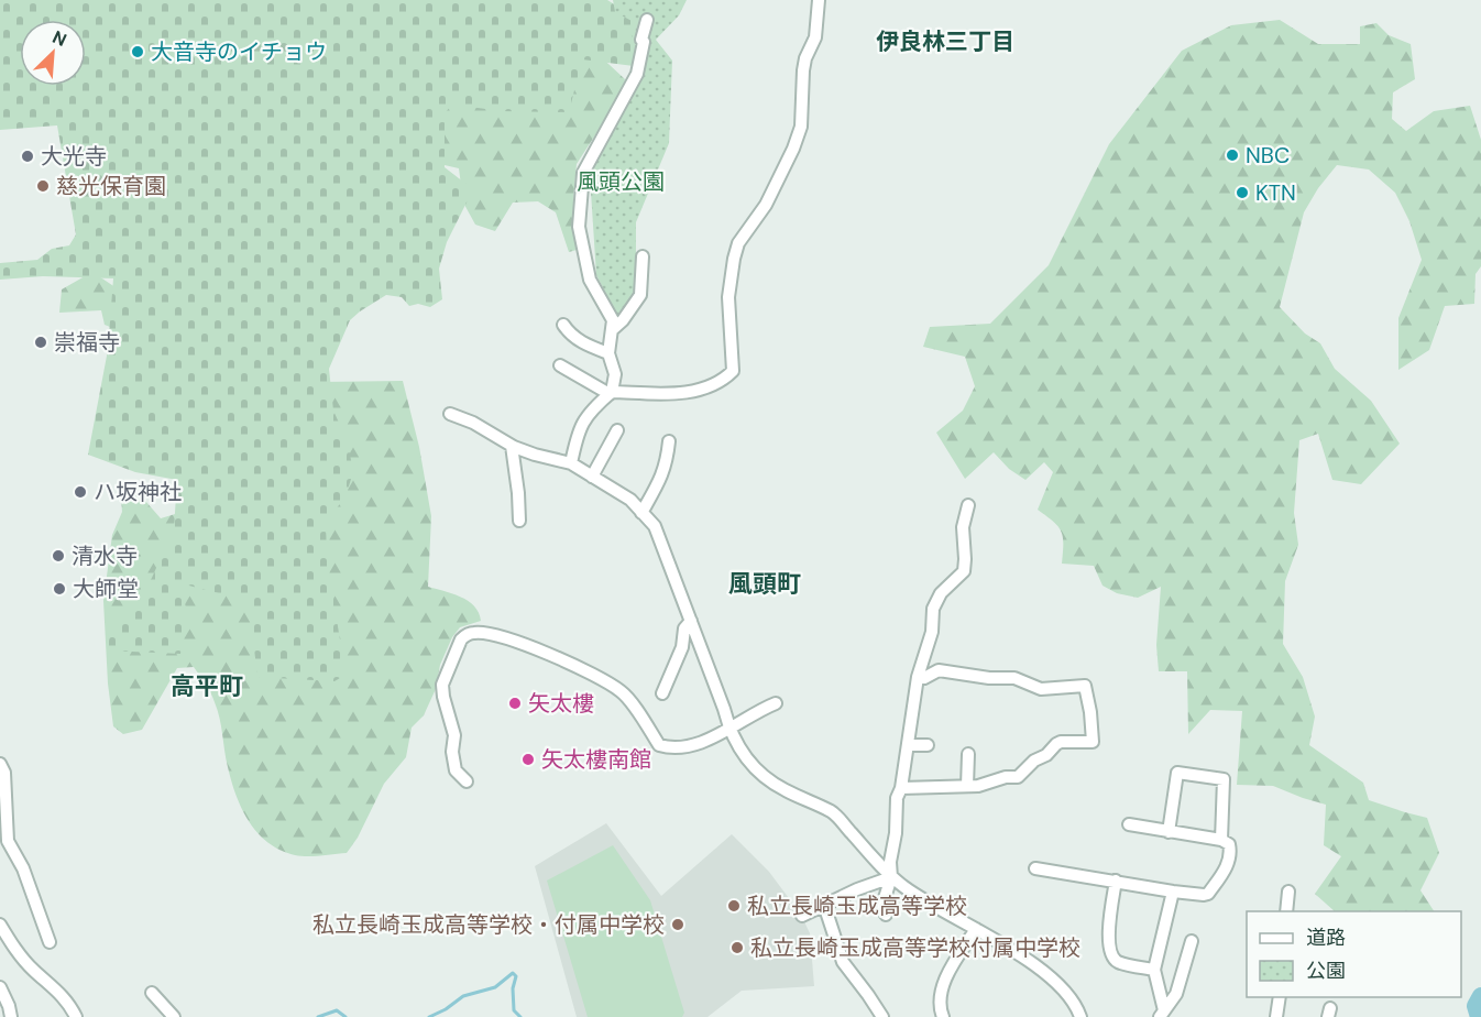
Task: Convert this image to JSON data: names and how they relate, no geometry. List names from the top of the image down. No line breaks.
{"districts":["伊良林三丁目","風頭町","高平町"],"parks":["風頭公園"],"places":["大音寺のイチョウ","NBC","大光寺","慈光保育園","KTN","崇福寺","ハ坂神社","清水寺","大師堂","矢太樓","矢太樓南館","私立長崎玉成高等学校","私立長崎玉成高等学校・付属中学校","私立長崎玉成高等学校付属中学校"],"legend":["道路","公園"],"north":"top right"}
